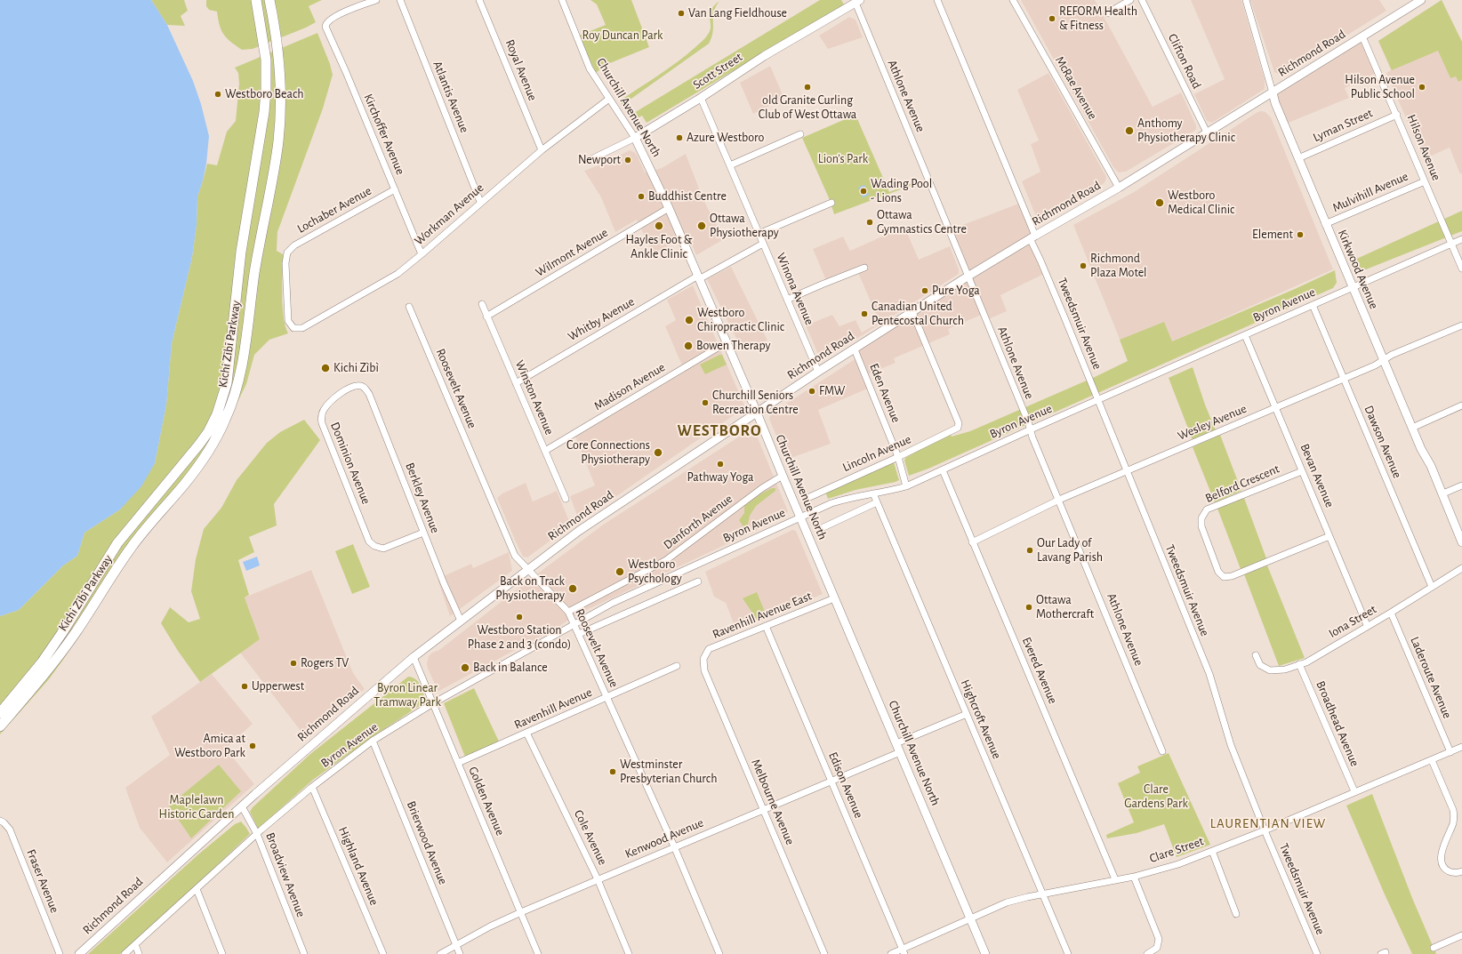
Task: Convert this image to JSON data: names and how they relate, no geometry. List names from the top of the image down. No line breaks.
{"streets":{"highway":["Kichi Zībī Parkway"],"main road":["Richmond Road","Scott Street","Churchill Avenue North","Kirkwood Avenue"],"street":["Clifton Road","Royal Avenue","McRae Avenue","Athlone Avenue","Atlantis Avenue","Lyman Street","Kirchoffer Avenue","Hilson Avenue","Mulvihill Avenue","Lochaber Avenue","Workman Avenue","Wilmont Avenue","Winona Avenue","Byron Avenue","Whitby Avenue","Tweedsmuir Avenue","Madison Avenue","Roosevelt Avenue","Eden Avenue","Winston Avenue","Wesley Avenue","Dawson Avenue","Lincoln Avenue","Dominion Avenue","Bevan Avenue","Belford Crescent","Berkley Avenue","Danforth Avenue","Ravenhill Avenue East","Iona Street","Evered Avenue","Laderoute Avenue","Ravenhill Avenue","Highcroft Avenue","Broadhead Avenue","Edison Avenue","Golden Avenue","Melbourne Avenue","Cole Avenue","Kenwood Avenue","Brierwood Avenue","Clare Street","Highland Avenue","Broadview Avenue","Fraser Avenue"]},"crossings":[["Richmond Road","Clifton Road"],["Richmond Road","McRae Avenue"],["Richmond Road","Athlone Avenue"],["Richmond Road","Churchill Avenue North"],["Richmond Road","Hilson Avenue"],["Richmond Road","Kirkwood Avenue"],["Richmond Road","Winona Avenue"],["Richmond Road","Tweedsmuir Avenue"],["Richmond Road","Roosevelt Avenue"],["Richmond Road","Eden Avenue"],["Richmond Road","Lincoln Avenue"],["Richmond Road","Berkley Avenue"],["Richmond Road","Golden Avenue"],["Richmond Road","Broadview Avenue"],["Royal Avenue","Workman Avenue"],["Scott Street","Athlone Avenue"],["Scott Street","Churchill Avenue North"],["Scott Street","Winona Avenue"],["Athlone Avenue","Byron Avenue"],["Athlone Avenue","Wesley Avenue"],["Atlantis Avenue","Workman Avenue"],["Churchill Avenue North","Workman Avenue"],["Churchill Avenue North","Wilmont Avenue"],["Churchill Avenue North","Byron Avenue"],["Churchill Avenue North","Whitby Avenue"],["Churchill Avenue North","Madison Avenue"],["Churchill Avenue North","Danforth Avenue"],["Churchill Avenue North","Ravenhill Avenue East"],["Churchill Avenue North","Kenwood Avenue"],["Churchill Avenue North","Clare Street"],["Lyman Street","Hilson Avenue"],["Lyman Street","Kirkwood Avenue"],["Kirchoffer Avenue","Lochaber Avenue"],["Kirchoffer Avenue","Workman Avenue"],["Hilson Avenue","Mulvihill Avenue"],["Hilson Avenue","Byron Avenue"],["Mulvihill Avenue","Kirkwood Avenue"],["Lochaber Avenue","Workman Avenue"],["Wilmont Avenue","Winston Avenue"],["Kirkwood Avenue","Byron Avenue"],["Kirkwood Avenue","Wesley Avenue"],["Winona Avenue","Whitby Avenue"],["Byron Avenue","Tweedsmuir Avenue"],["Byron Avenue","Roosevelt Avenue"],["Byron Avenue","Eden Avenue"],["Byron Avenue","Dawson Avenue"],["Byron Avenue","Bevan Avenue"],["Byron Avenue","Evered Avenue"],["Byron Avenue","Highcroft Avenue"],["Byron Avenue","Golden Avenue"],["Byron Avenue","Brierwood Avenue"],["Byron Avenue","Highland Avenue"],["Byron Avenue","Broadview Avenue"],["Whitby Avenue","Winston Avenue"],["Tweedsmuir Avenue","Wesley Avenue"],["Tweedsmuir Avenue","Clare Street"],["Madison Avenue","Winston Avenue"],["Roosevelt Avenue","Danforth Avenue"],["Roosevelt Avenue","Ravenhill Avenue"],["Roosevelt Avenue","Kenwood Avenue"],["Eden Avenue","Lincoln Avenue"],["Wesley Avenue","Dawson Avenue"],["Wesley Avenue","Bevan Avenue"],["Wesley Avenue","Evered Avenue"],["Dawson Avenue","Iona Street"],["Dominion Avenue","Berkley Avenue"],["Bevan Avenue","Belford Crescent"],["Bevan Avenue","Iona Street"],["Ravenhill Avenue East","Edison Avenue"],["Ravenhill Avenue East","Melbourne Avenue"],["Iona Street","Laderoute Avenue"],["Iona Street","Broadhead Avenue"],["Evered Avenue","Clare Street"],["Laderoute Avenue","Clare Street"],["Ravenhill Avenue","Golden Avenue"],["Ravenhill Avenue","Cole Avenue"],["Highcroft Avenue","Clare Street"],["Broadhead Avenue","Clare Street"],["Edison Avenue","Kenwood Avenue"],["Edison Avenue","Clare Street"],["Golden Avenue","Kenwood Avenue"],["Melbourne Avenue","Kenwood Avenue"],["Cole Avenue","Kenwood Avenue"],["Kenwood Avenue","Brierwood Avenue"]],"districts":["WESTBORO","LAURENTIAN VIEW"],"parks":["Roy Duncan Park","Lion's Park","Byron Linear Tramway Park","Clare Gardens Park","Maplelawn Historic Garden"],"places":["Van Lang Fieldhouse","REFORM Health & Fitness","old Granite Curling Club of West Ottawa","Hilson Avenue Public School","Westboro Beach","Anthomy Physiotherapy Clinic","Azure Westboro","Newport","Wading Pool - Lions","Buddhist Centre","Westboro Medical Clinic","Ottawa Gymnastics Centre","Hayles Foot & Ankle Clinic","Ottawa Physiotherapy","Element","Richmond Plaza Motel","Pure Yoga","Canadian United Pentecostal Church","Westboro Chiropractic Clinic","Bowen Therapy","Kichi Zìbì","FMW","Churchill Seniors Recreation Centre","Core Connections Physiotherapy","Pathway Yoga","Our Lady of Lavang Parish","Westboro Psychology","Back on Track Physiotherapy","Ottawa Mothercraft","Westboro Station Phase 2 and 3 (condo)","Rogers TV","Back in Balance","Upperwest","Amica at Westboro Park","Westminster Presbyterian Church"]}
